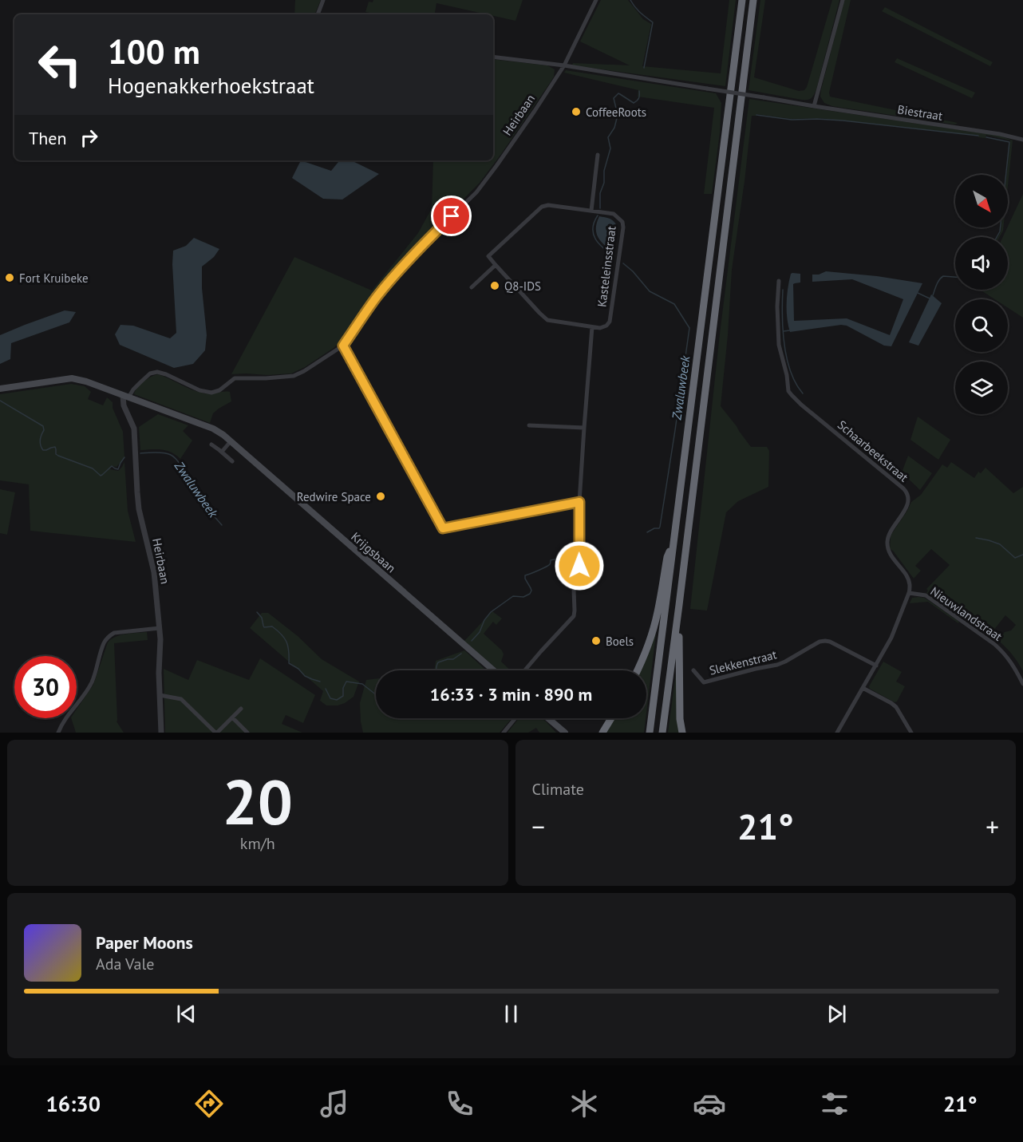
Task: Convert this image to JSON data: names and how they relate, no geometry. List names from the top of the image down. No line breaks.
{"streets":{"main road":["Krijgsbaan"],"street":["Biestraat","Heirbaan","Kasteleinsstraat","Schaarbeekstraat","Nieuwlandstraat","Slekkenstraat"]},"crossings":[["Heirbaan","Krijgsbaan"],["Schaarbeekstraat","Nieuwlandstraat"]],"water":["Zwaluwbeek"],"places":["CoffeeRoots","Fort Kruibeke","Q8-IDS","Redwire Space","Boels"],"north":"bottom right","page":{"turn":["100 m","Hogenakkerhoekstraat"],"then":"Then","limit":"30","trip":"16:33 · 3 min · 890 m","tile":[["20","km/h"],"Climate"],"heat":["−","21°","+"],"song":["Paper Moons","Ada Vale"],"tabs":["16:30","21°"]}}
